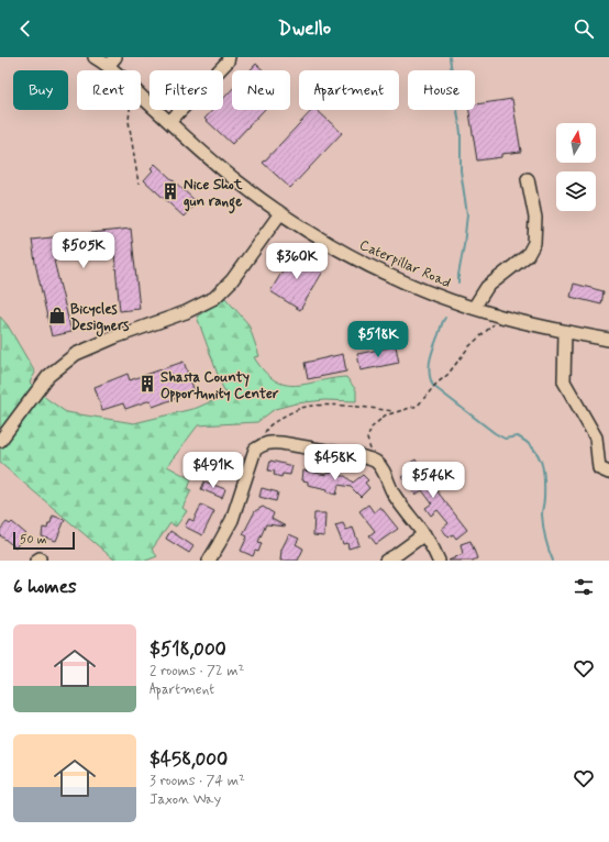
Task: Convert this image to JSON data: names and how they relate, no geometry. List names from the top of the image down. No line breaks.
{"streets":{"street":["Caterpillar Road"]},"places":{"building":["Nice Shot gun range","Shasta County Opportunity Center"],"shop":["Bicycles Designers"]},"scale_bar":"50 m","north":"top","page":{"header":"Dwello","chip":["Buy","Rent","Filters","New","Apartment","House"],"price":["$505K","$360K","$518K","$458K","$491K","$546K"],"scale":"50 m","heading":"6 homes","list":[{"name":"$518,000","note":"2 rooms · 72 m² · Apartment"},{"name":"$458,000","note":"3 rooms · 74 m² · Jaxon Way"}]}}
